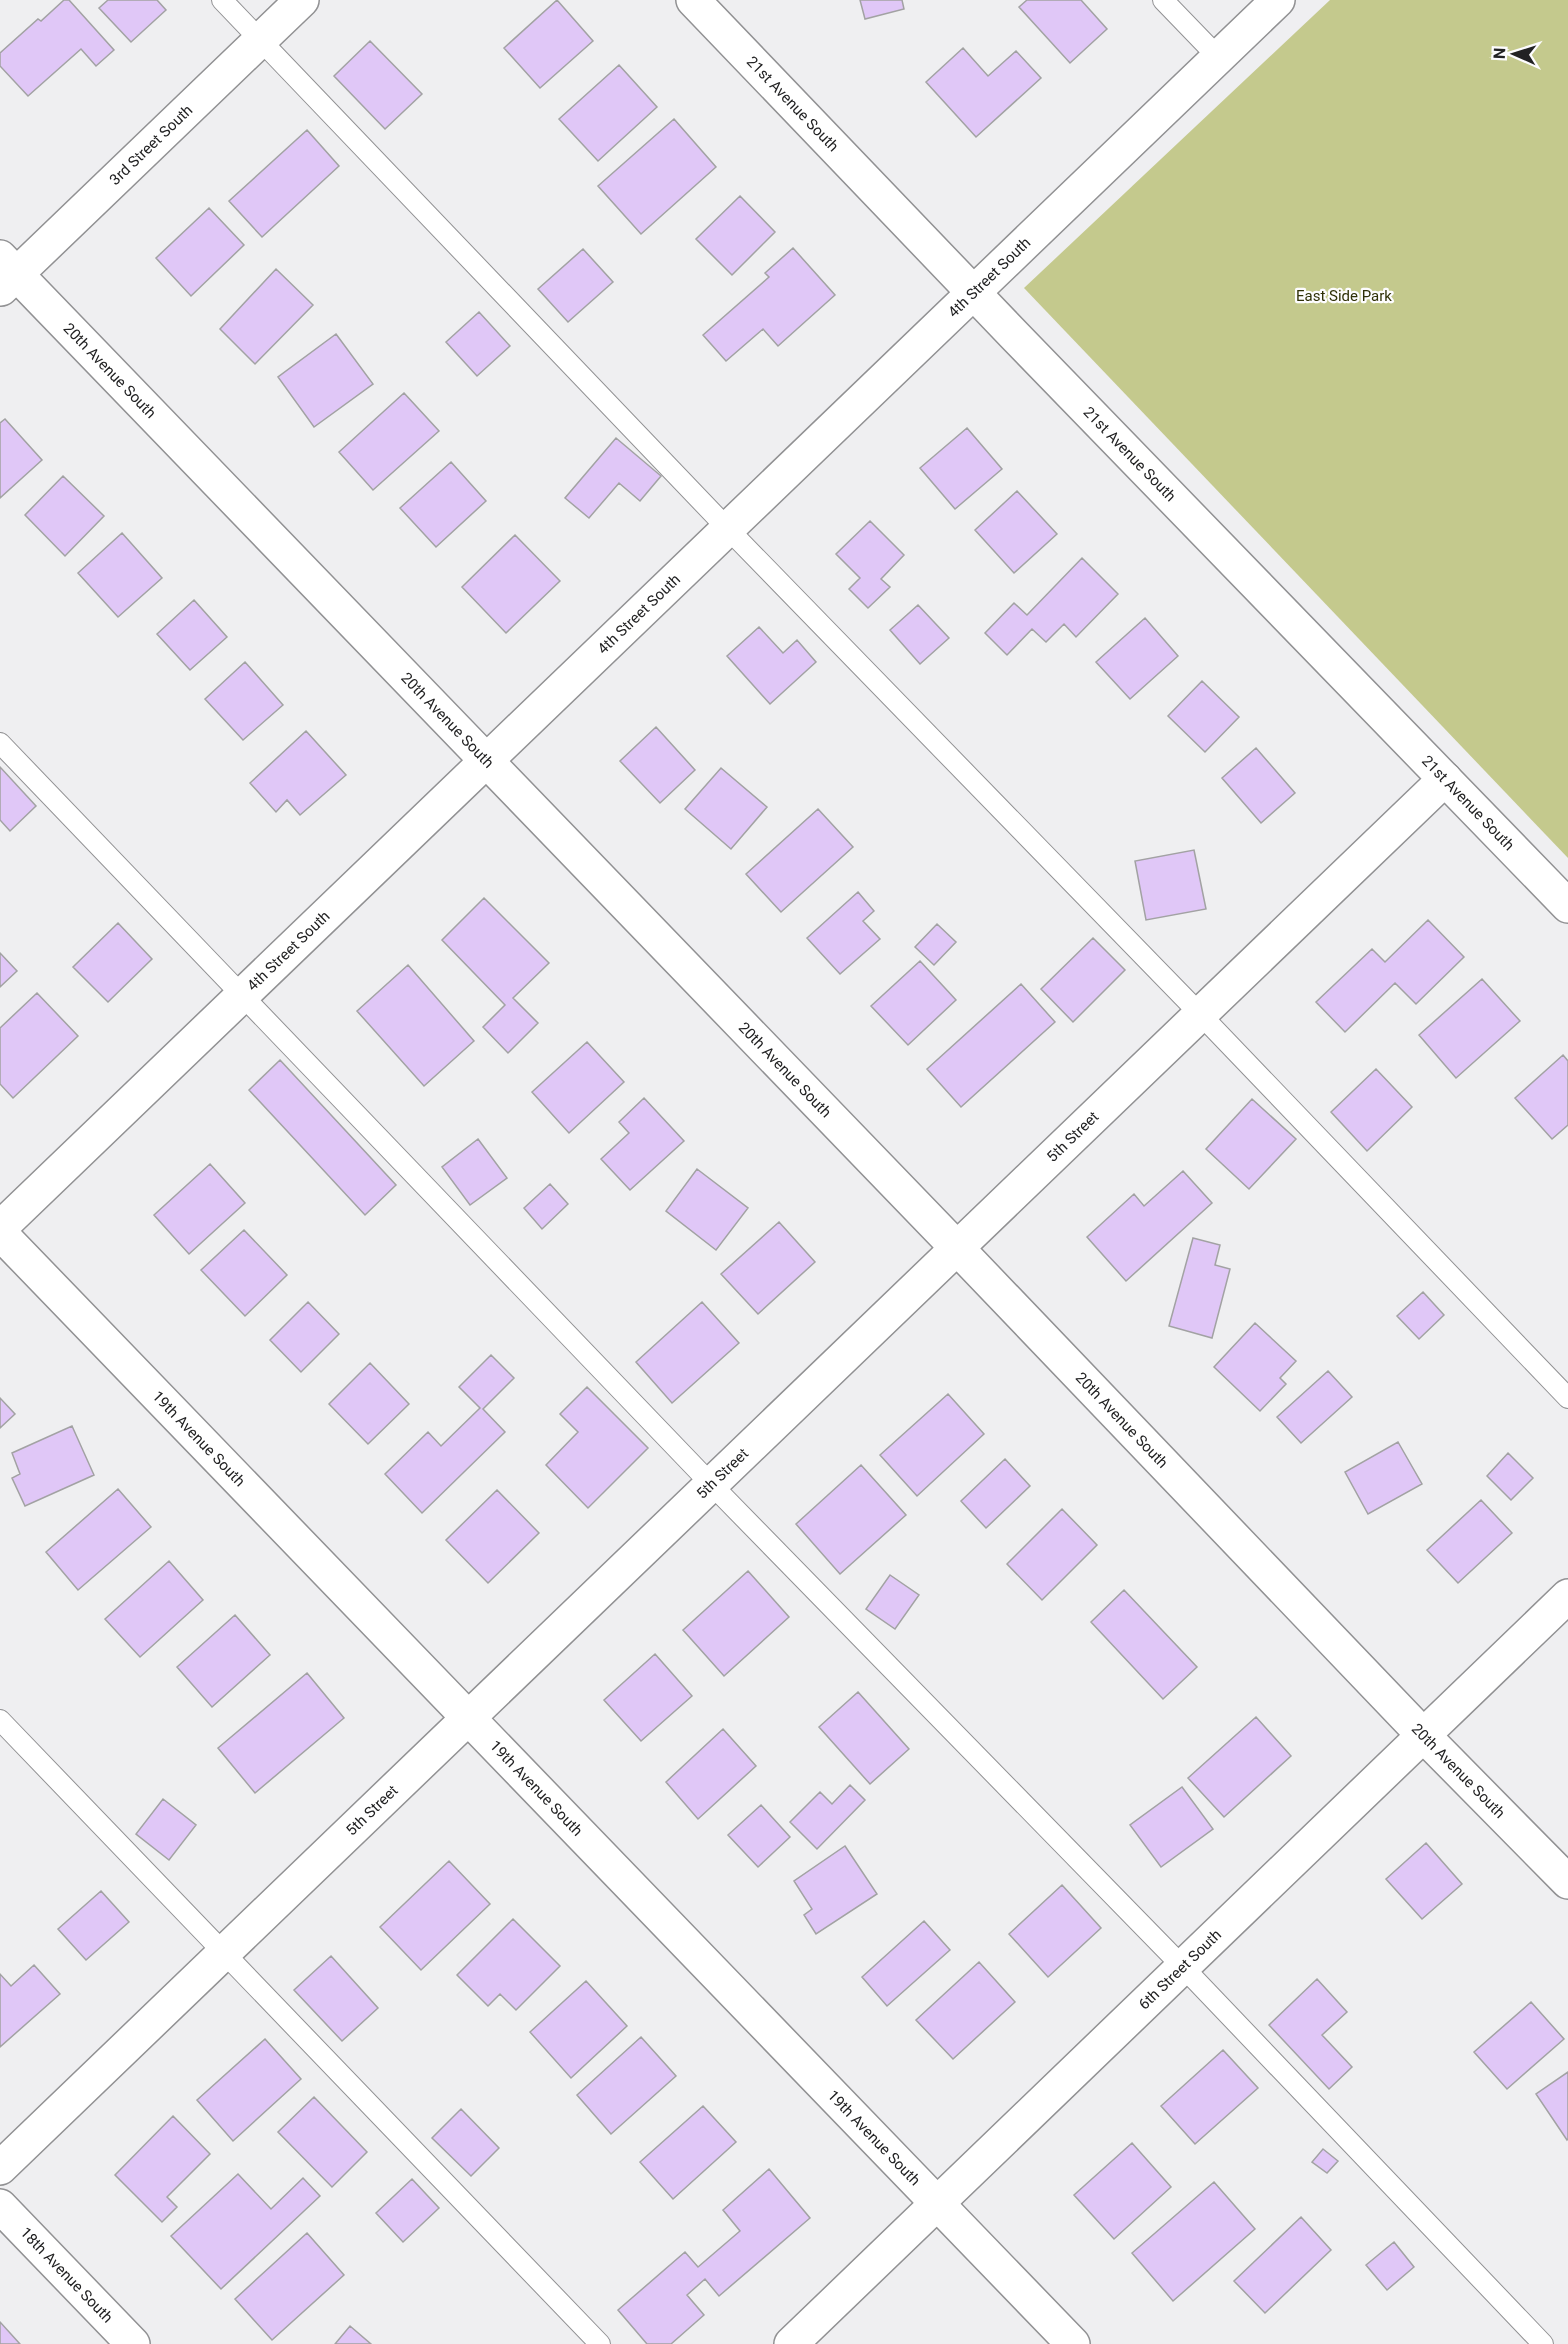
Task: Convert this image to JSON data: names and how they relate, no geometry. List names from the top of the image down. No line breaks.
{"streets":{"street":["21st Avenue South","3rd Street South","4th Street South","20th Avenue South","5th Street","19th Avenue South","6th Street South","18th Avenue South"]},"crossings":[["21st Avenue South","4th Street South"],["21st Avenue South","5th Street"],["3rd Street South","20th Avenue South"],["4th Street South","20th Avenue South"],["20th Avenue South","5th Street"],["20th Avenue South","6th Street South"],["5th Street","19th Avenue South"],["19th Avenue South","6th Street South"]],"parks":["East Side Park"],"north":"left"}
